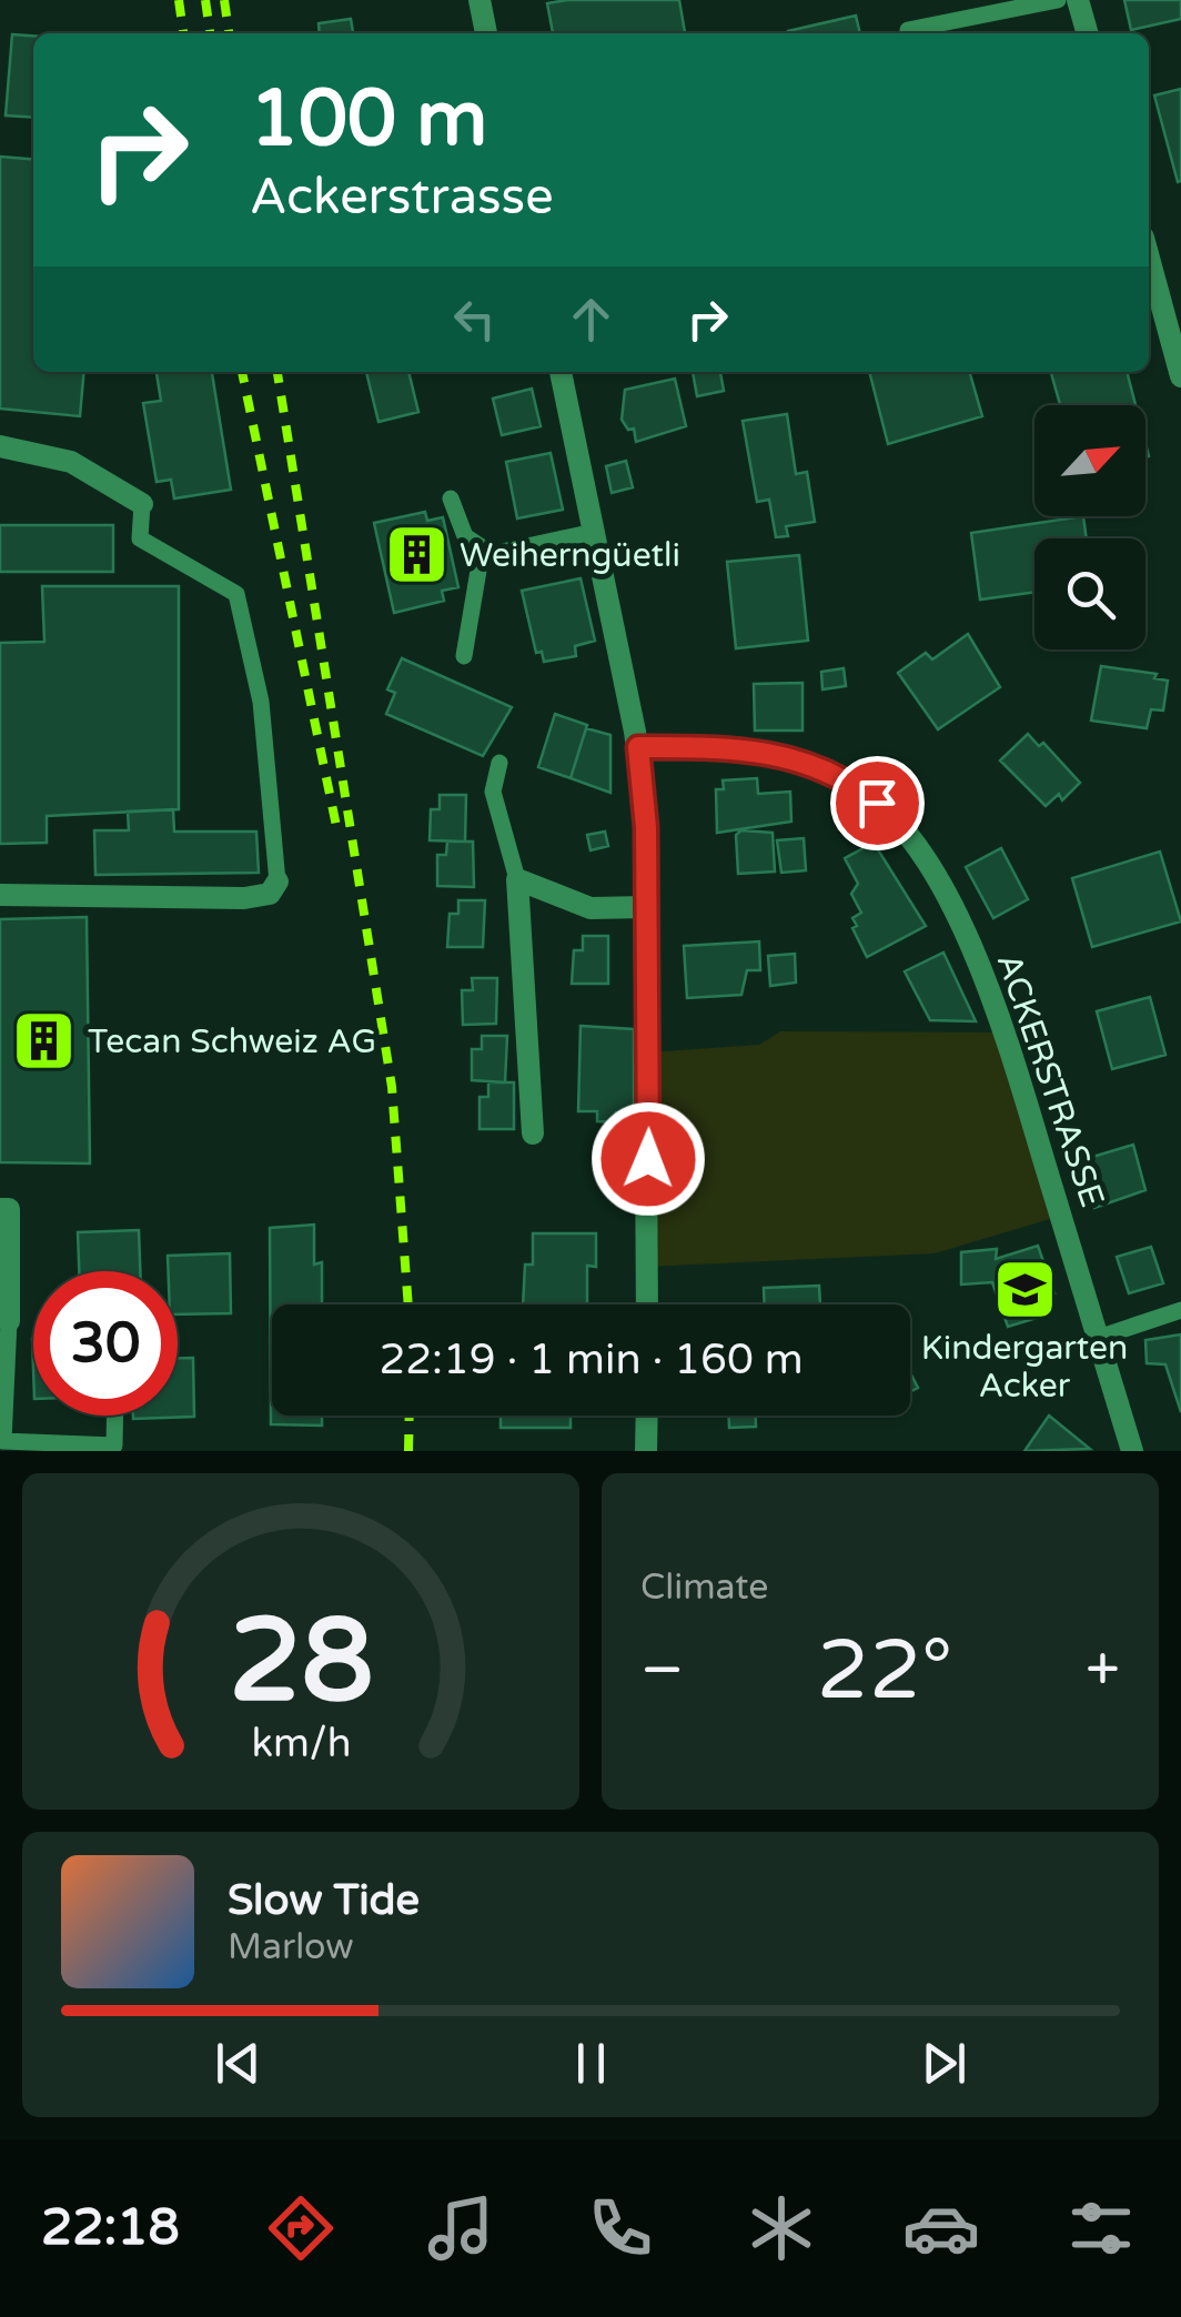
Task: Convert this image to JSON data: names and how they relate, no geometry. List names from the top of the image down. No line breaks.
{"streets":{"street":["ACKERSTRASSE"]},"places":{"building":["Weiherngüetli","Tecan Schweiz AG"],"school or university":["Kindergarten Acker"]},"north":"top right","page":{"turn":["100 m","Ackerstrasse"],"limit":"30","trip":"22:19 · 1 min · 160 m","tile":"Climate","heat":["−","22°","+"],"song":["Slow Tide","Marlow"],"tabs":"22:18","gauge":["28","km/h"]}}
